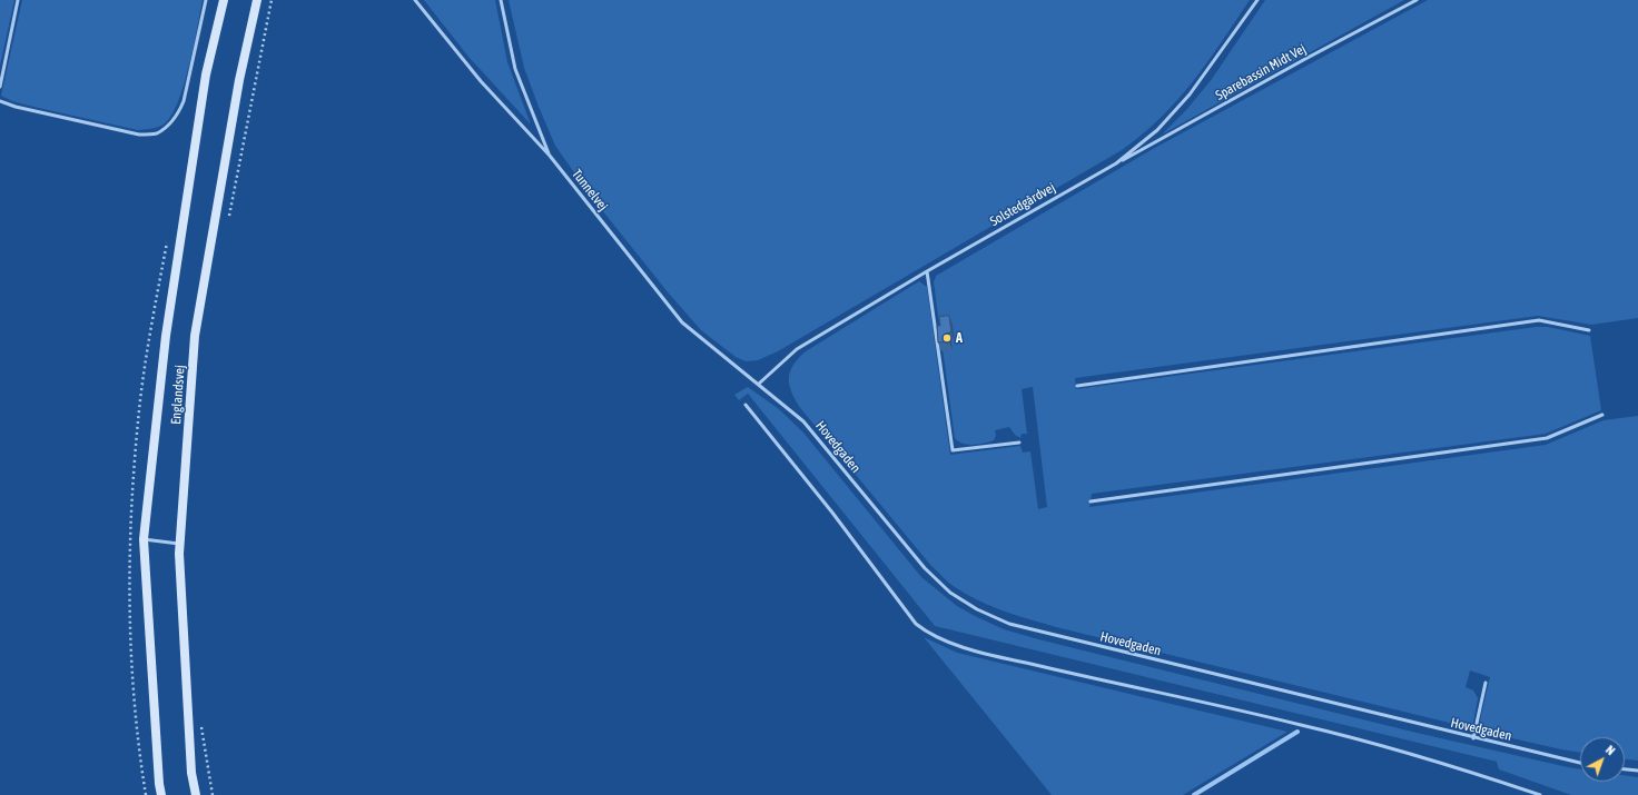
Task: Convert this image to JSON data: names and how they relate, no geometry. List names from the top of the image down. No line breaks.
{"streets":{"main road":["Englandsvej"],"lane":["Sparebassin Midt Vej","Tunnelvej","Solstedgårdvej","Hovedgaden"]},"crossings":[["Sparebassin Midt Vej","Solstedgårdvej"],["Tunnelvej","Solstedgårdvej"],["Tunnelvej","Hovedgaden"],["Solstedgårdvej","Hovedgaden"]],"places":["A"],"north":"top right"}
